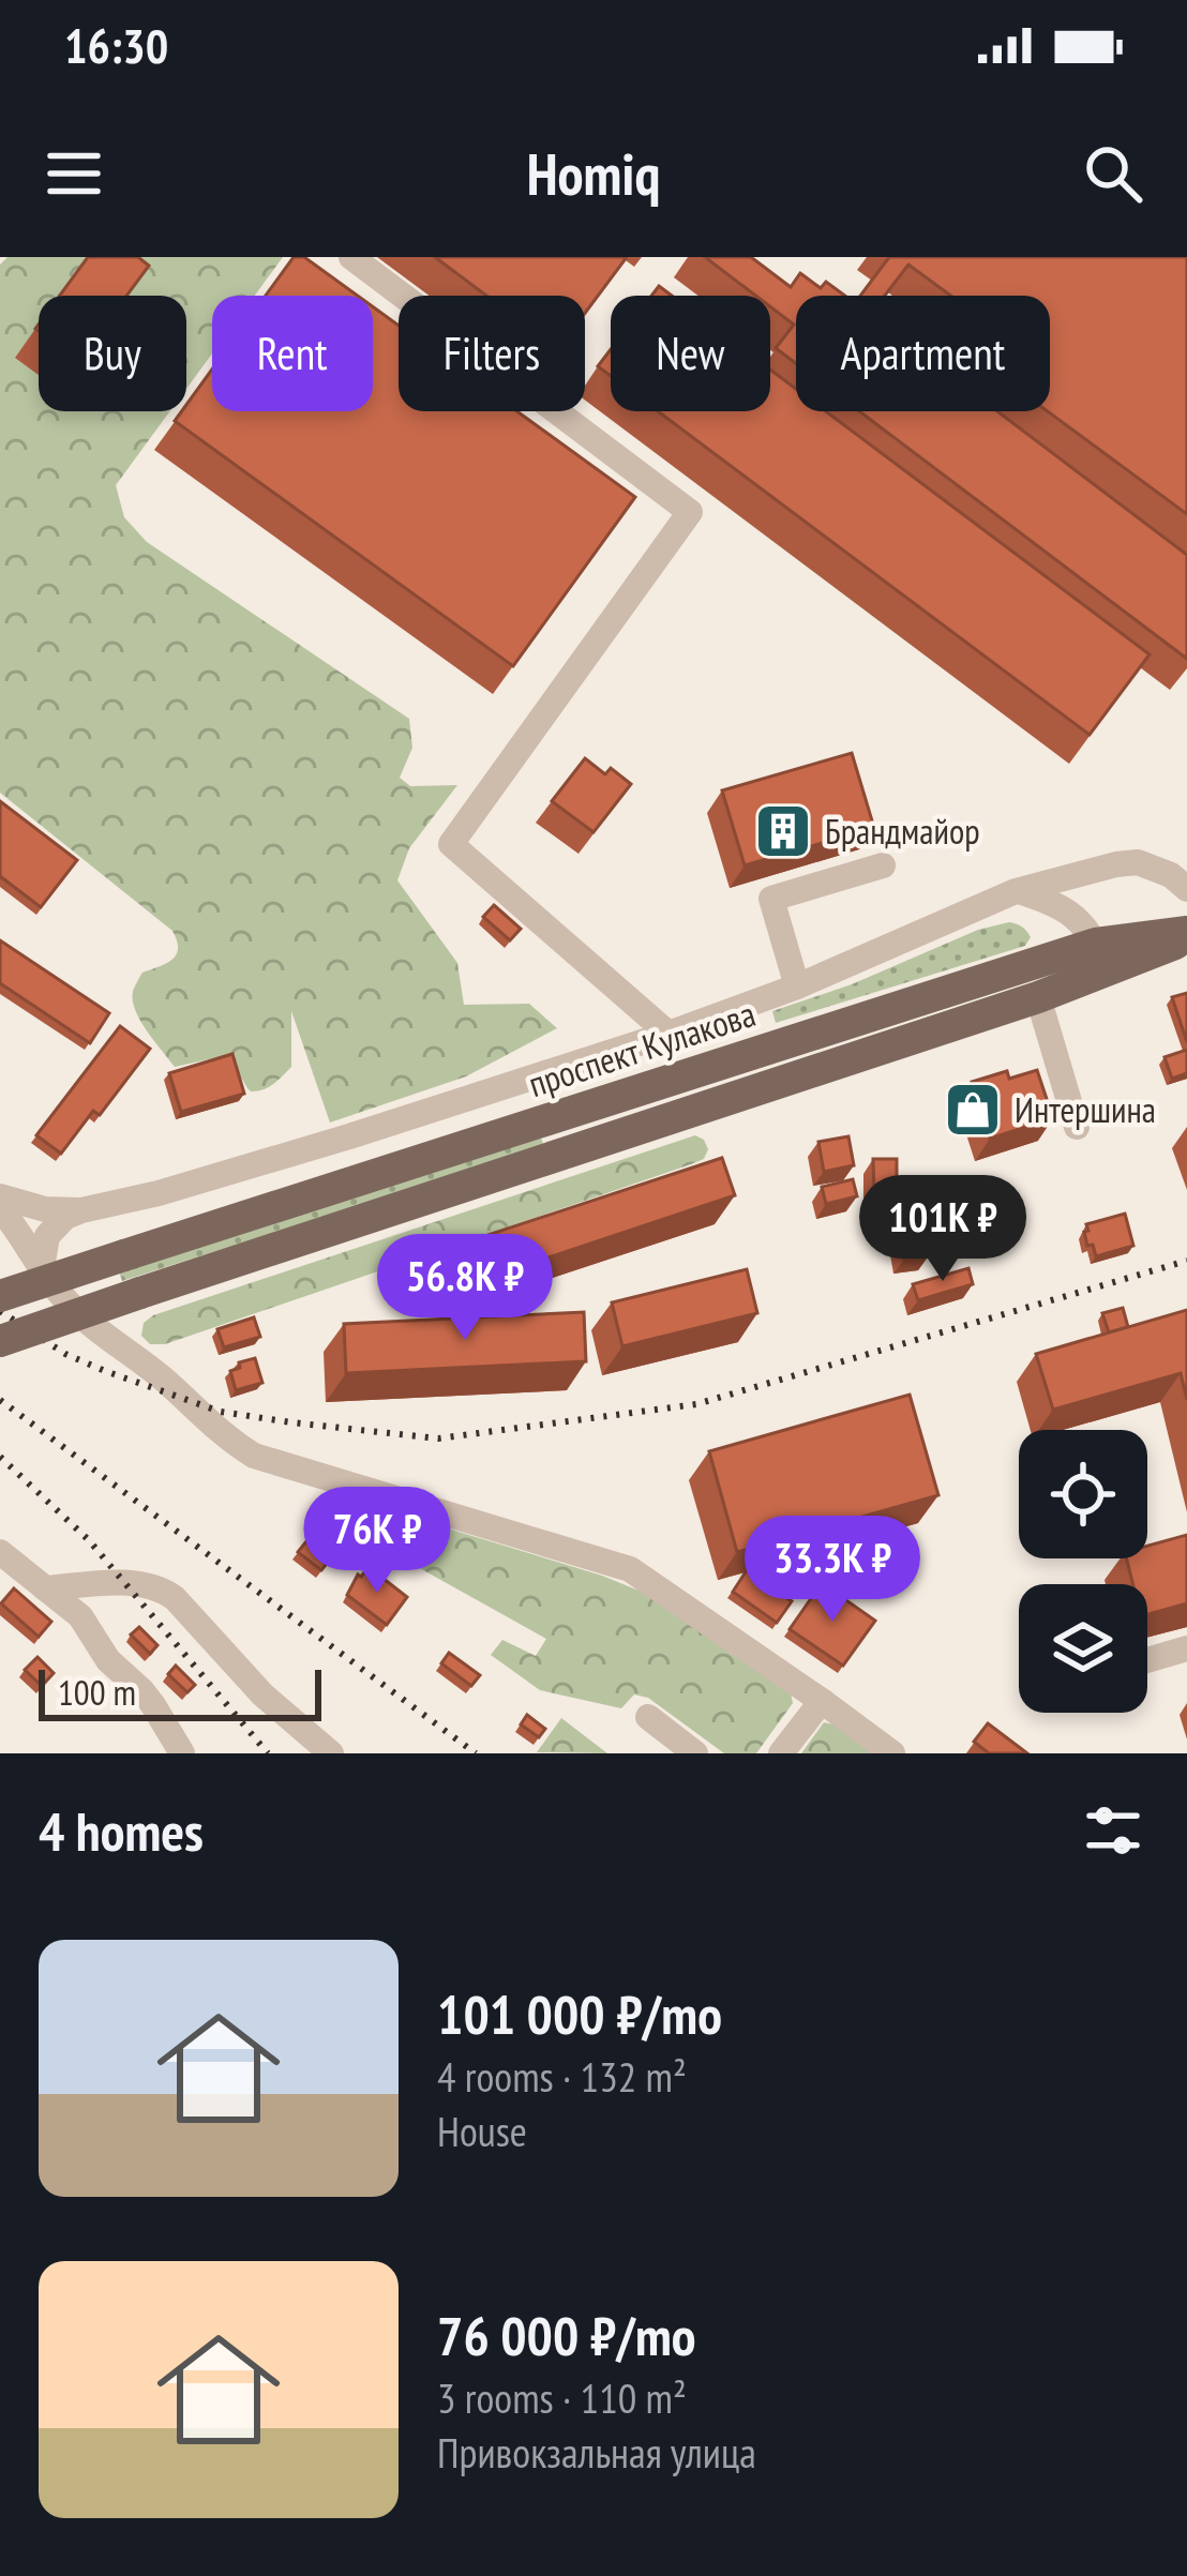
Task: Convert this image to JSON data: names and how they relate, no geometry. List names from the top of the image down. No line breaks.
{"streets":{"main road":["проспект Кулакова"]},"places":{"building":["Брандмайор"],"shop":["Интершина"]},"scale_bar":"100 m","page":{"status":"16:30","header":"Homiq","chip":["Buy","Rent","Filters","New","Apartment"],"price":["101K ₽","56.8K ₽","76K ₽","33.3K ₽"],"scale":"100 m","heading":"4 homes","list":[{"name":"101 000 ₽/mo","note":"4 rooms · 132 m² · House"},{"name":"76 000 ₽/mo","note":"3 rooms · 110 m² · Привокзальная улица"}]}}
